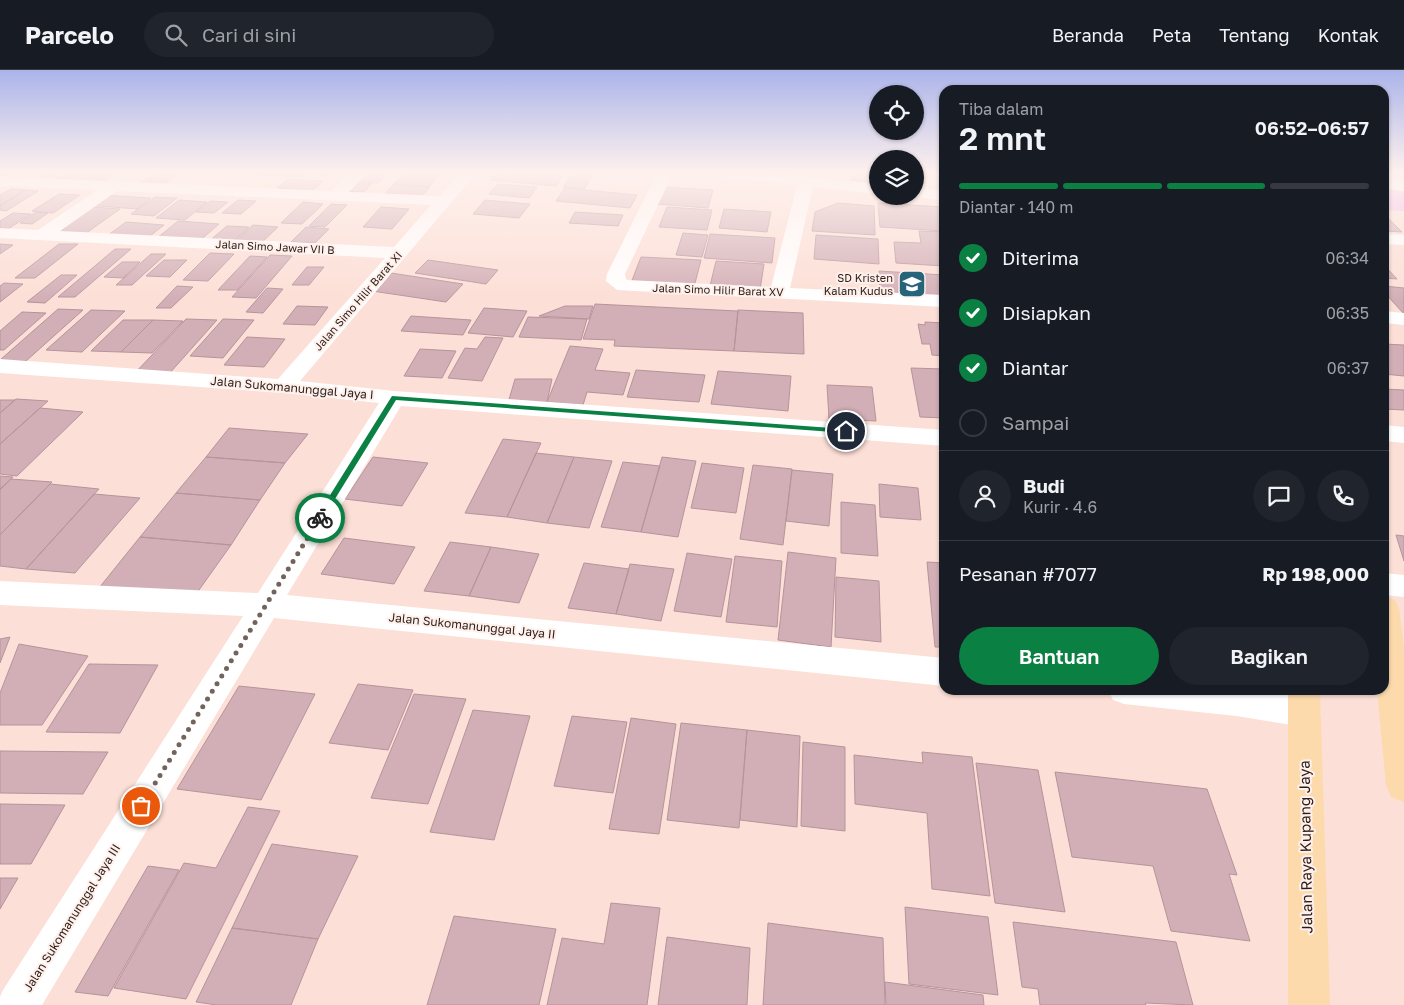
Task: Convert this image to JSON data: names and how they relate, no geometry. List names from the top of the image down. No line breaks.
{"streets":{"main road":["Jalan Raya Kupang Jaya"],"street":["Jalan Simo Jawar VII B","Jalan Simo Hilir Barat XV","Jalan Simo Hilir Barat XI","Jalan Sukomanunggal Jaya I","Jalan Sukomanunggal Jaya II","Jalan Sukomanunggal Jaya III"]},"crossings":[["Jalan Simo Jawar VII B","Jalan Simo Hilir Barat XI"],["Jalan Simo Hilir Barat XI","Jalan Sukomanunggal Jaya I"],["Jalan Sukomanunggal Jaya I","Jalan Sukomanunggal Jaya III"],["Jalan Sukomanunggal Jaya II","Jalan Sukomanunggal Jaya III"]],"places":{"school or university":["SD Kristen Kalam Kudus"]},"page":{"header":"Parcelo","search":"Cari di sini","nav":["Beranda","Peta","Tentang","Kontak"],"heading":["2 mnt","Tiba dalam","06:52–06:57"],"panel":["Budi","Kurir · 4.6","Pesanan #7077","Rp 198,000"],"bar":"Diantar · 140 m","list":[["Diterima","06:34"],["Disiapkan","06:35"],["Diantar","06:37"],"Sampai"],"buttons":["Bantuan","Bagikan"]}}
